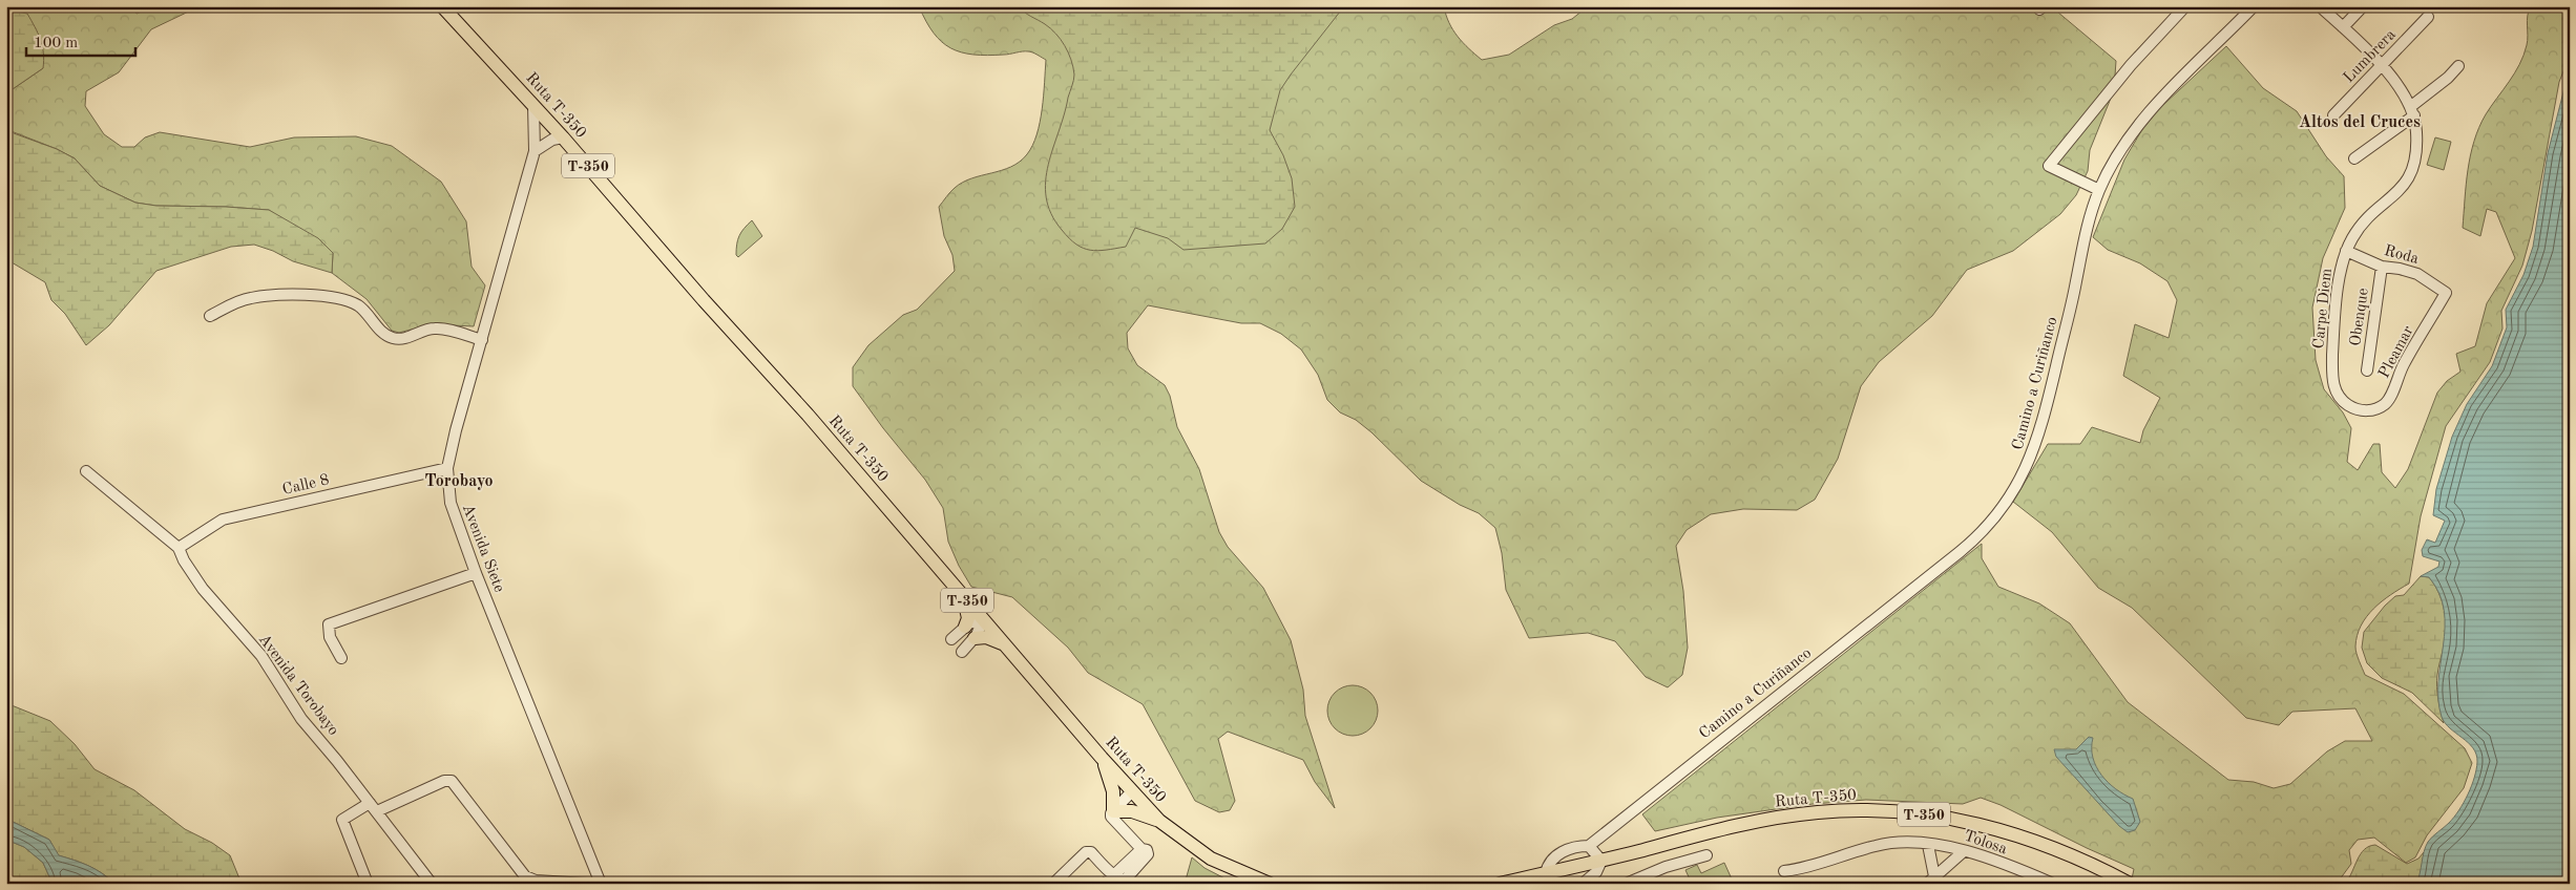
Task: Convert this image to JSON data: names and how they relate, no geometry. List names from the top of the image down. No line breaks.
{"streets":{"main road":["Ruta T-350","T-350"],"street":["Lumbrera","Roda","Carpe Diem","Obenque","Pleamar","Camino a Curiñanco","Calle 8","Avenida Siete","Avenida Torobayo","Tolosa"]},"crossings":[["Ruta T-350","Camino a Curiñanco"],["Ruta T-350","Avenida Siete"],["Roda","Carpe Diem"],["Roda","Obenque"],["Roda","Pleamar"],["Carpe Diem","Pleamar"],["Calle 8","Avenida Siete"],["Calle 8","Avenida Torobayo"]],"districts":["Altos del Cruces","Torobayo"],"scale_bar":"100 m"}
